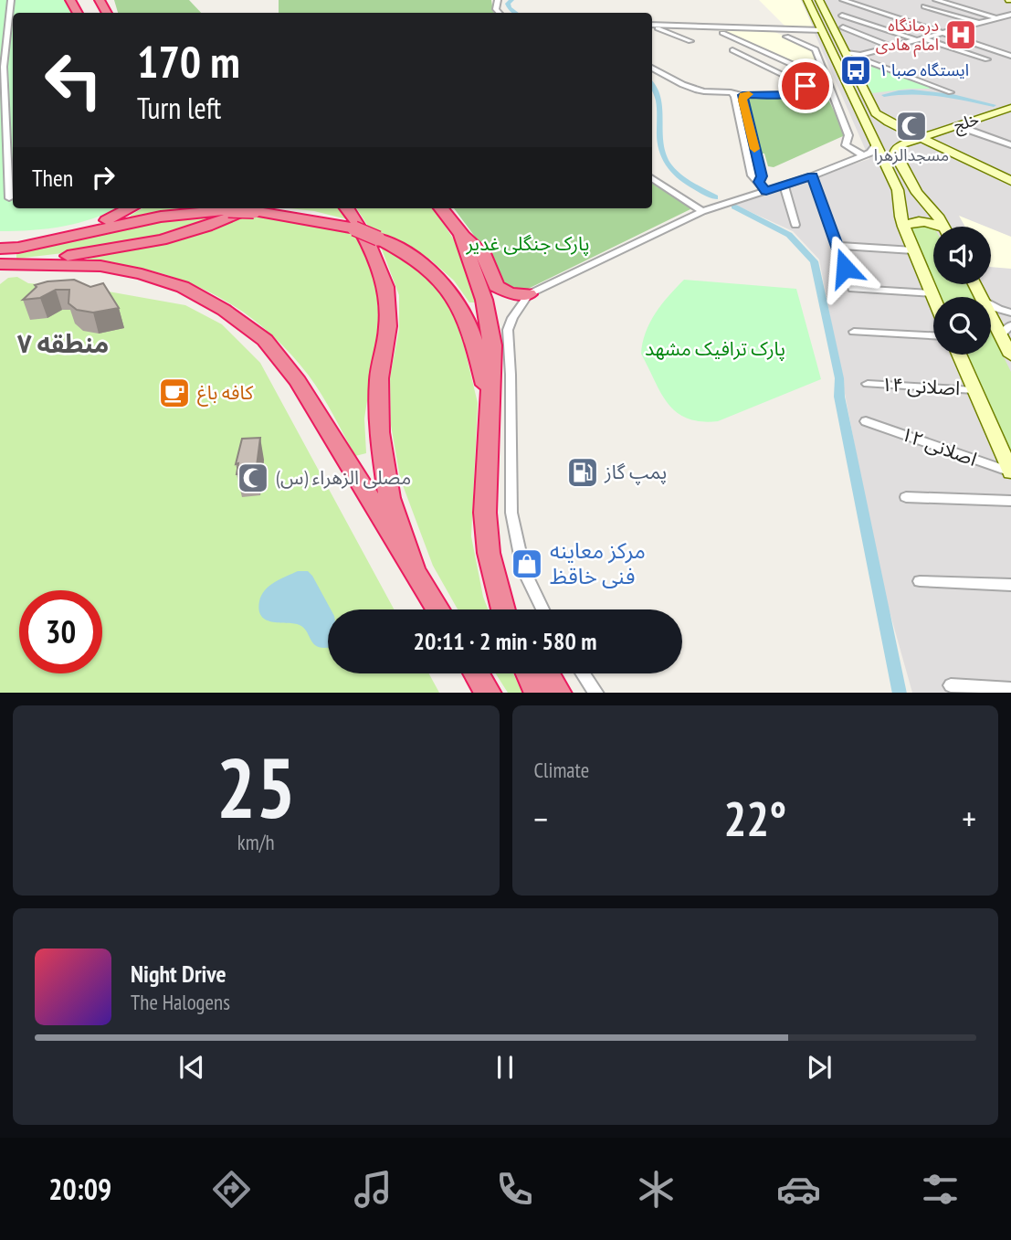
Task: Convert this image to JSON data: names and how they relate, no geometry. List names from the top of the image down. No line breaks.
{"streets":{"main road":["خلج"],"street":["اصلانی ۱۴","اصلانی ۱۲"]},"districts":["منطقه ۷"],"parks":["پارک جنگلی غدیر","پارک ترافیک مشهد"],"places":{"hospital":["درمانگاه امام هادی"],"bus stop":["ایستگاه صبا ۱"],"mosque":["مسجدالزهرا","مصلی الزهراء (س)"],"cafe":["کافه باغ"],"fuel station":["پمپ گاز"],"shop":["مرکز معاینه فنی خاقظ"]},"page":{"turn":["170 m","Turn left"],"then":"Then","limit":"30","trip":"20:11 · 2 min · 580 m","tile":[["25","km/h"],"Climate"],"heat":["−","22°","+"],"song":["Night Drive","The Halogens"],"tabs":"20:09"}}
